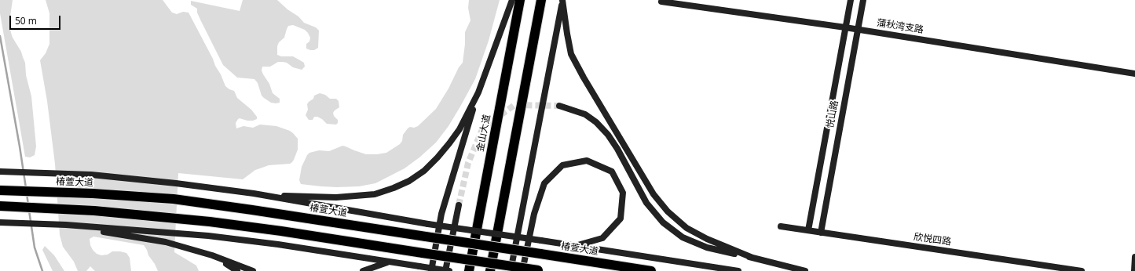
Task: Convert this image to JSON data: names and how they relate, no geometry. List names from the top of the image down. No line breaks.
{"streets":{"highway":["金山大道","椿萱大道"],"main road":["蒲秋湾支路","悦山路","欣悦四路"]},"crossings":[["蒲秋湾支路","悦山路"],["悦山路","欣悦四路"]],"scale_bar":"50 m"}
